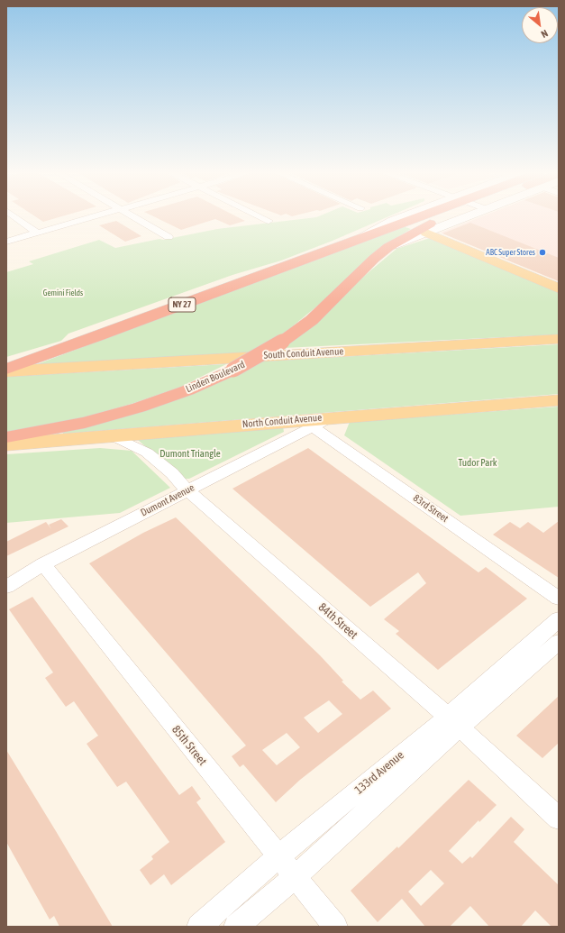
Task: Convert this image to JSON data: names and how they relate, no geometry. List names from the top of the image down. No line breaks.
{"streets":{"highway":["NY 27","Linden Boulevard"],"main road":["South Conduit Avenue","North Conduit Avenue"],"street":["Dumont Avenue","83rd Street","84th Street","85th Street","133rd Avenue"]},"crossings":[["North Conduit Avenue","Dumont Avenue"],["North Conduit Avenue","83rd Street"],["North Conduit Avenue","84th Street"],["Dumont Avenue","83rd Street"],["Dumont Avenue","84th Street"],["Dumont Avenue","85th Street"],["84th Street","133rd Avenue"],["85th Street","133rd Avenue"]],"parks":["Gemini Fields","Dumont Triangle","Tudor Park"],"places":["ABC Super Stores"],"north":"bottom right"}
